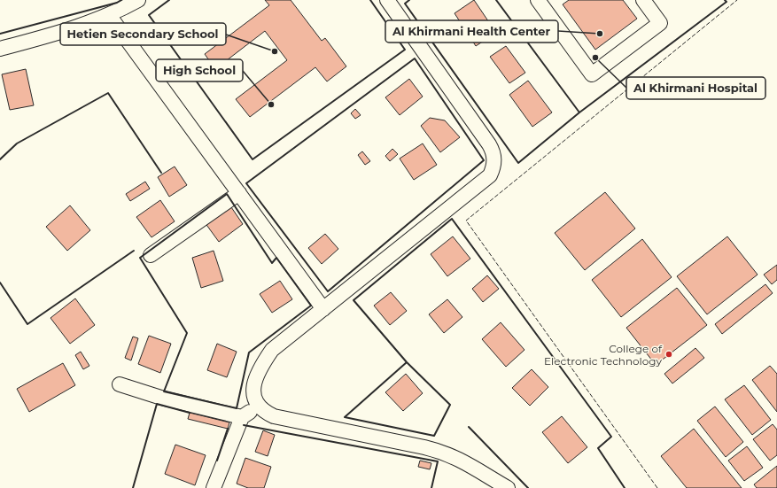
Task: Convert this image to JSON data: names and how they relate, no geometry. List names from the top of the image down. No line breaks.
{"places":["Al Khirmani Health Center","Hetien Secondary School","Al Khirmani Hospital","High School","College of Electronic Technology"]}
